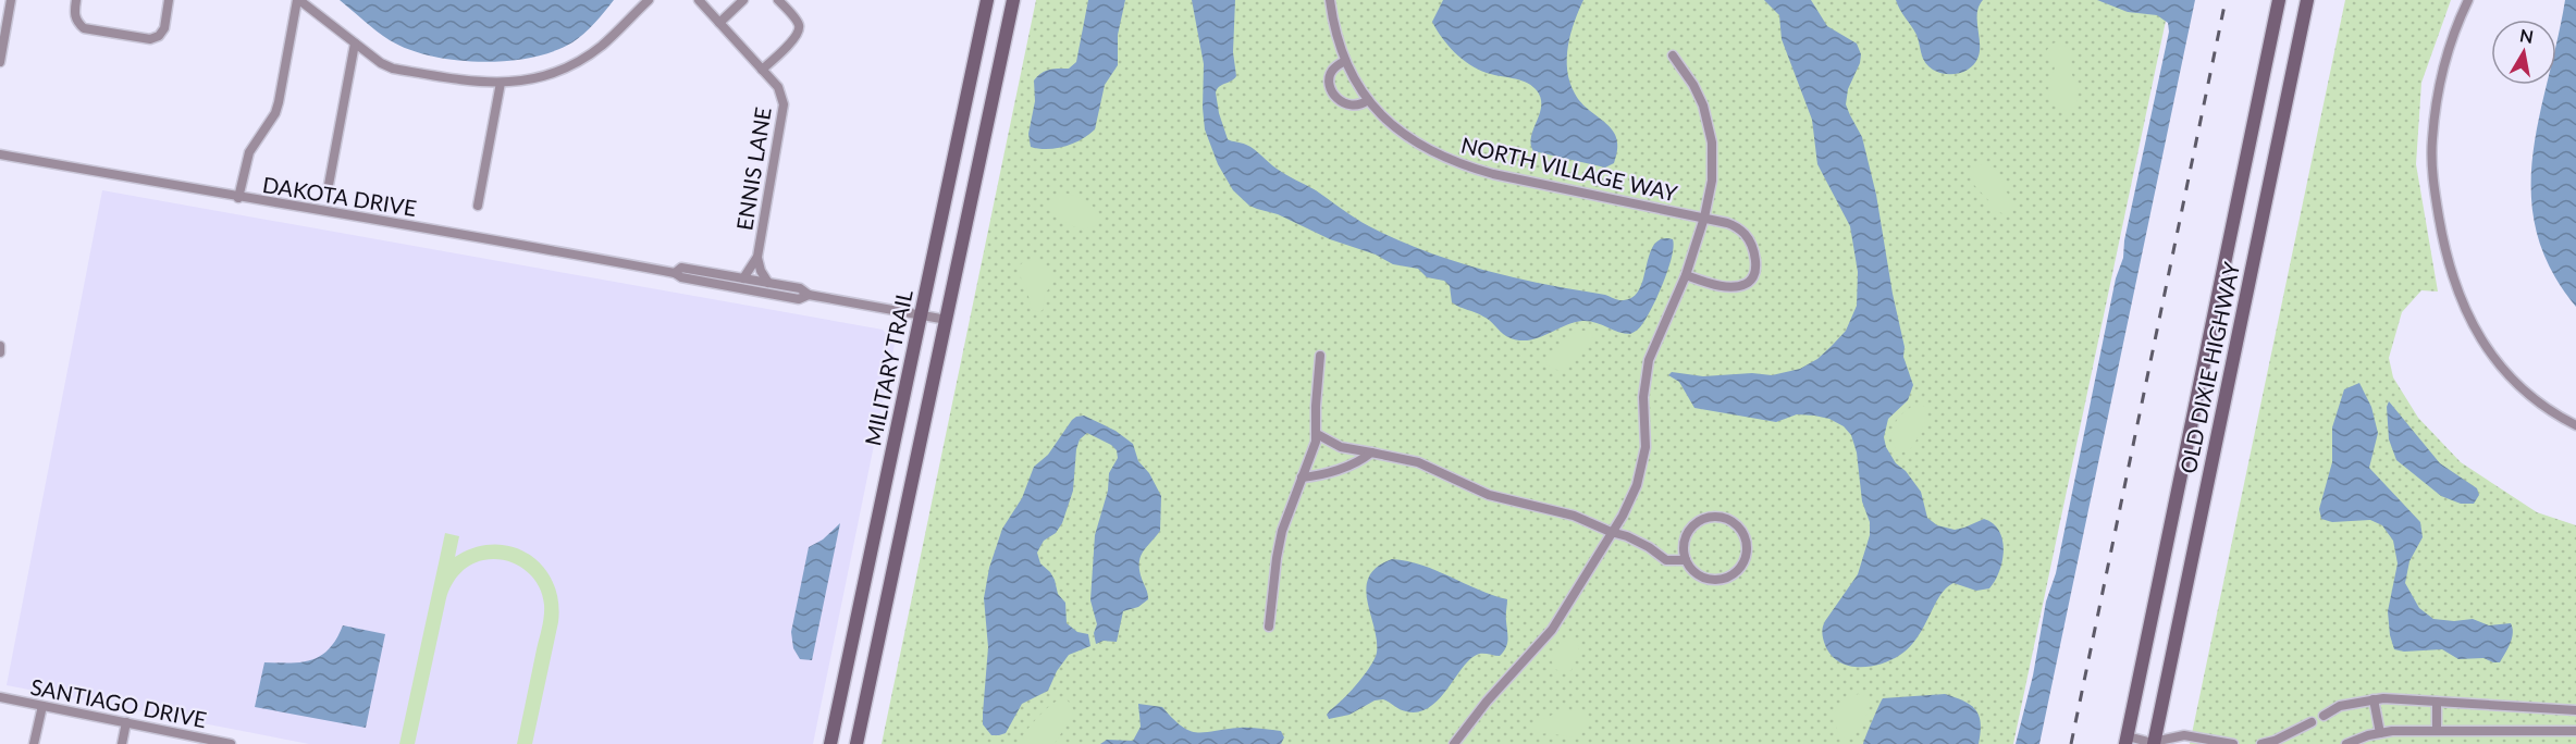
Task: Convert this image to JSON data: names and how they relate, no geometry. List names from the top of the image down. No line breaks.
{"streets":{"main road":["MILITARY TRAIL","OLD DIXIE HIGHWAY"],"street":["ENNIS LANE","NORTH VILLAGE WAY","DAKOTA DRIVE","SANTIAGO DRIVE"]},"crossings":[["ENNIS LANE","DAKOTA DRIVE"],["DAKOTA DRIVE","MILITARY TRAIL"]],"north":"top"}
